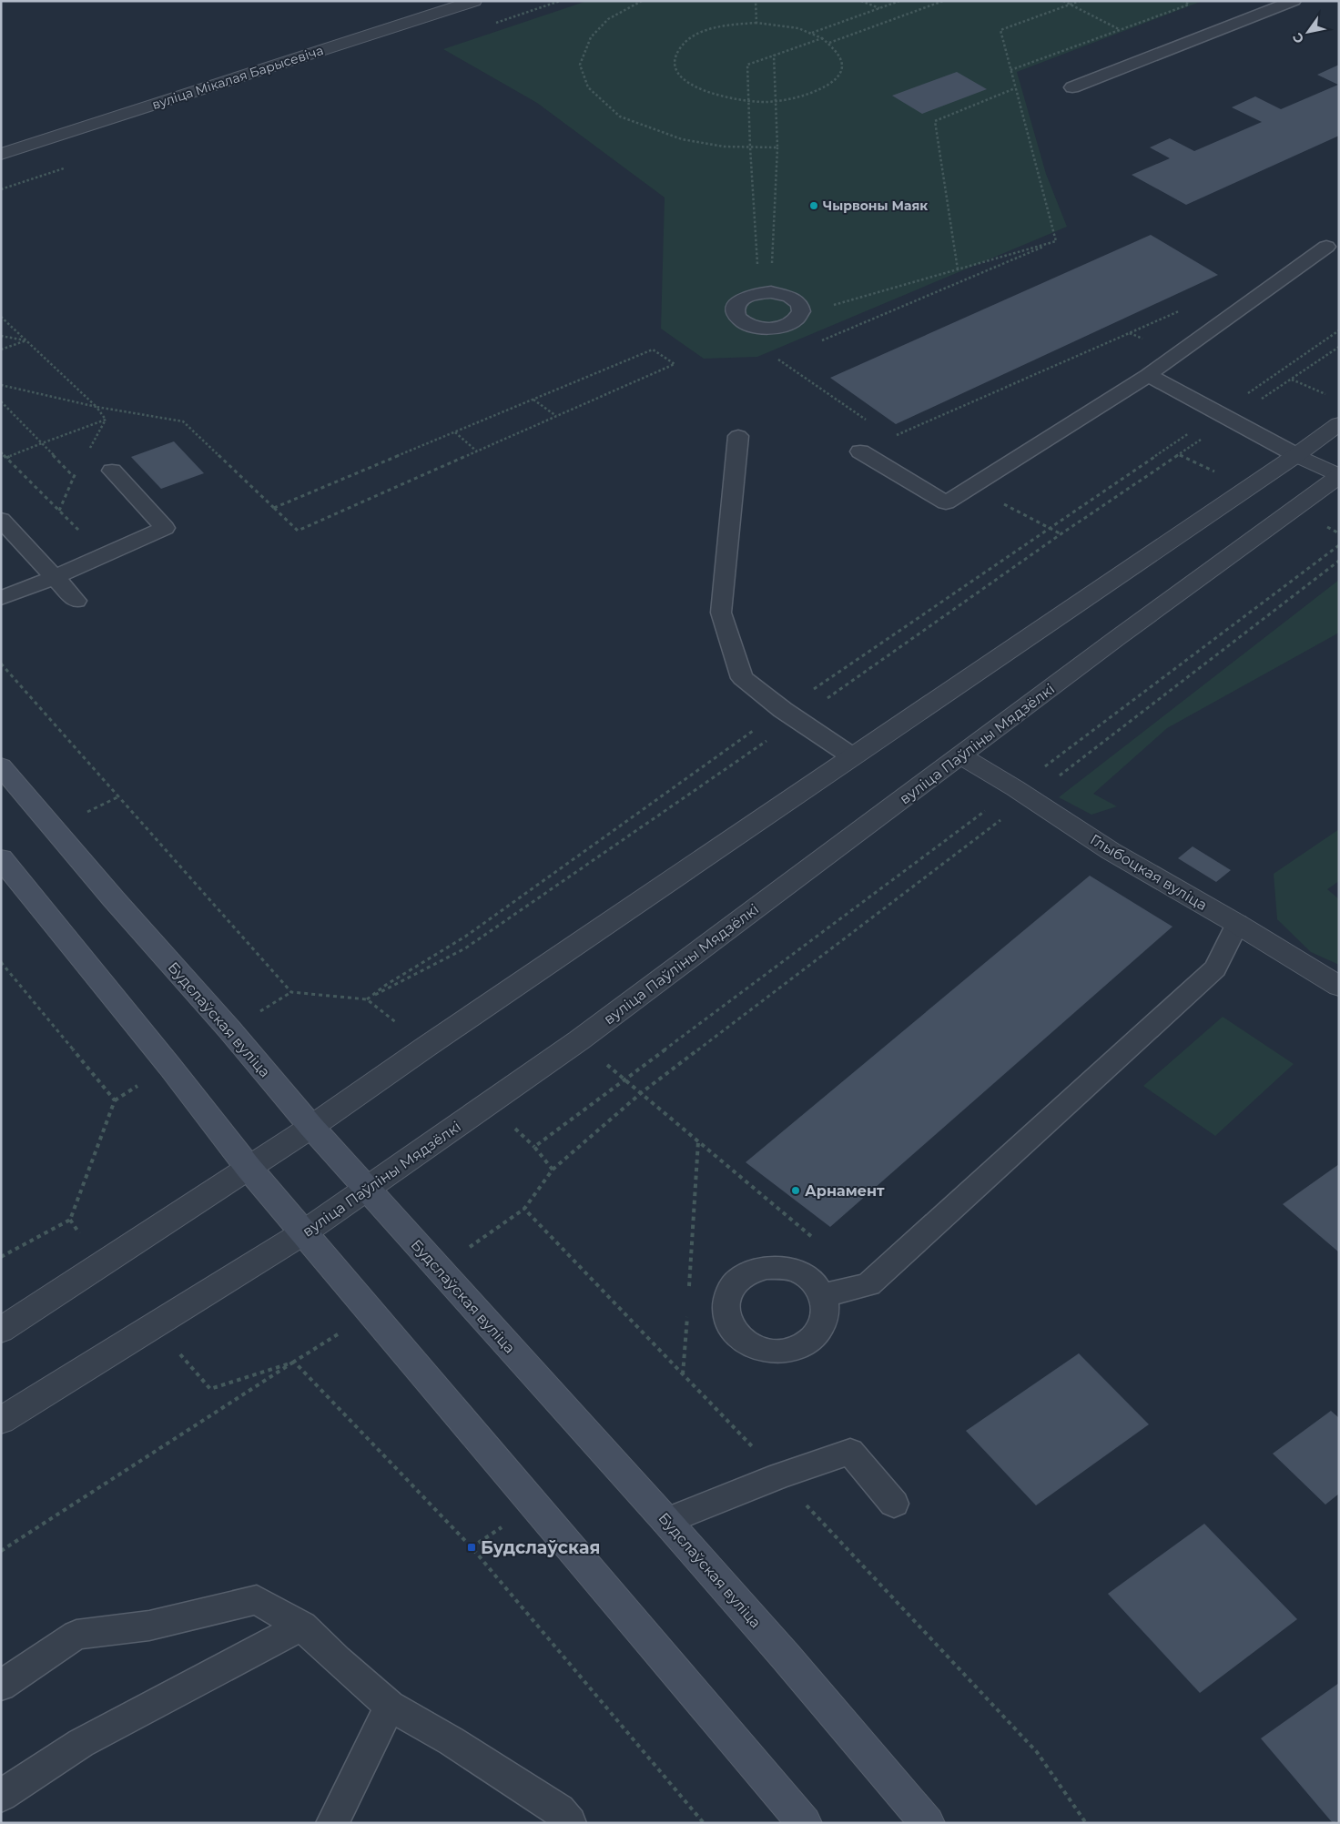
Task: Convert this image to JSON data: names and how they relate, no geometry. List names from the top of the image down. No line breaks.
{"streets":{"main road":["Будслаўская вуліца"],"street":["вуліца Мікалая Барысевіча","вуліца Паўліны Мядзёлкі","Глыбоцкая вуліца"]},"crossings":[["вуліца Паўліны Мядзёлкі","Глыбоцкая вуліца"],["вуліца Паўліны Мядзёлкі","Будслаўская вуліца"]],"places":{"other":["Чырвоны Маяк","Арнамент"],"transit":["Будслаўская"]},"north":"bottom left"}
